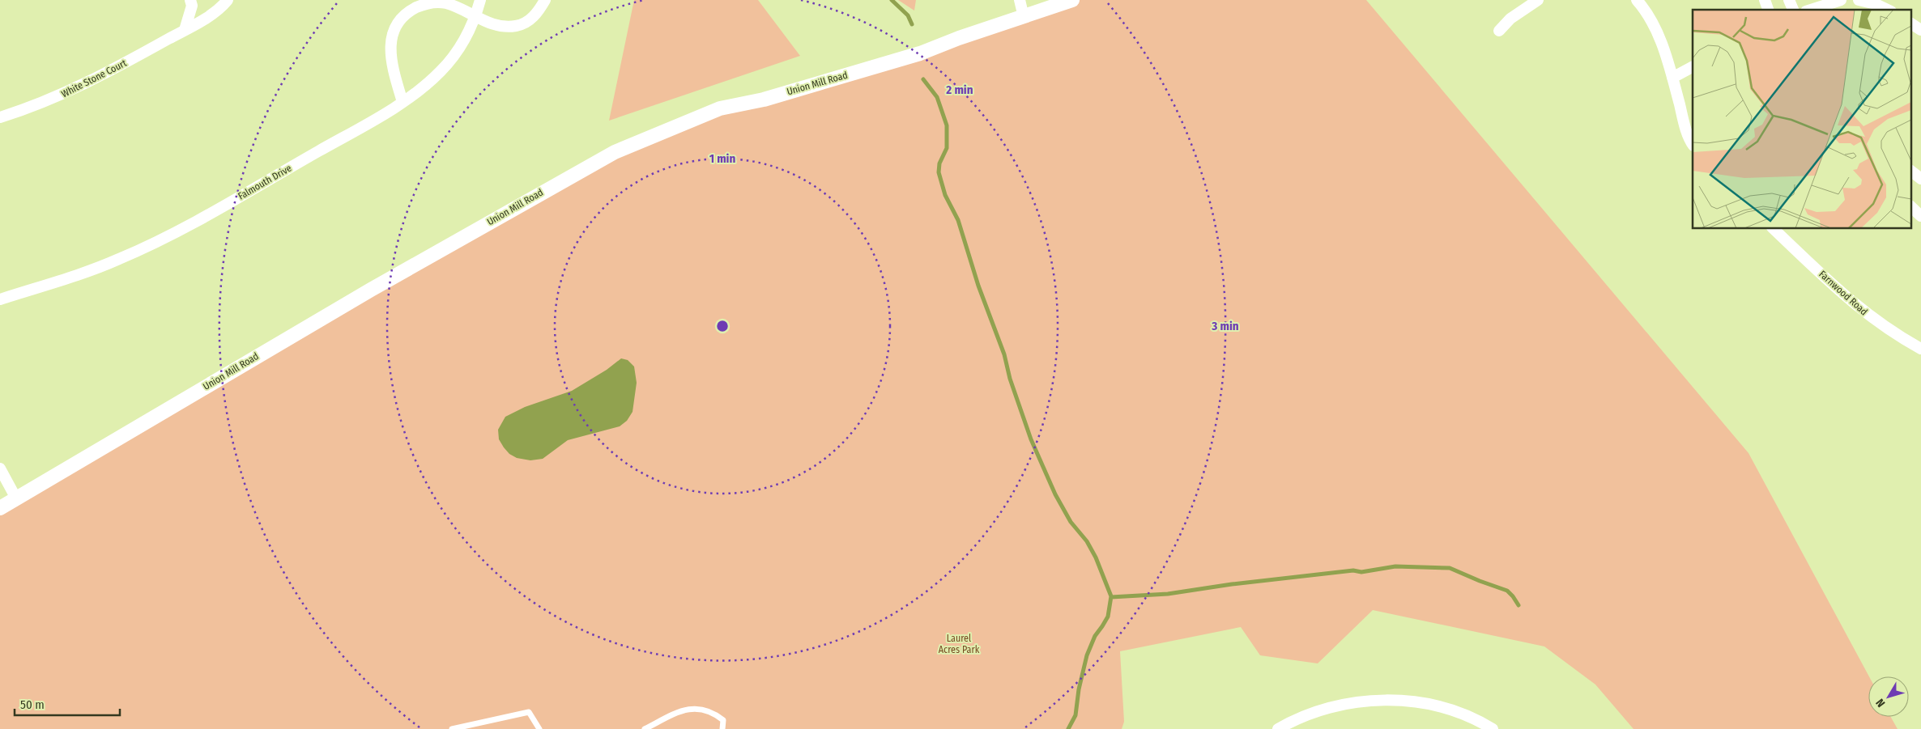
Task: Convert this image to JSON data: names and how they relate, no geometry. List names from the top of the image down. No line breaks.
{"streets":{"street":["White Stone Court","Union Mill Road","Falmouth Drive","Farnwood Road"]},"parks":["Laurel Acres Park"],"scale_bar":"50 m","north":"bottom left","rings":["2 min","1 min","3 min"]}
